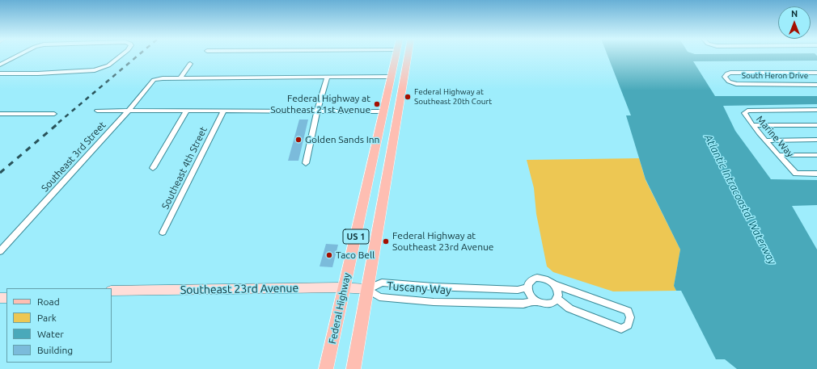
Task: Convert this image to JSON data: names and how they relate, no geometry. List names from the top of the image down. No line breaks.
{"streets":{"main road":["US 1","Federal Highway"],"street":["South Heron Drive","Marine Way","Southeast 3rd Street","Southeast 4th Street","Tuscany Way","Southeast 23rd Avenue"]},"crossings":[["US 1","Tuscany Way"],["US 1","Southeast 23rd Avenue"],["Tuscany Way","Southeast 23rd Avenue"],["Southeast 23rd Avenue","Federal Highway"]],"water":["Atlantic Intracoastal Waterway"],"places":["Federal Highway at Southeast 20th Court","Federal Highway at Southeast 21st Avenue","Golden Sands Inn","Federal Highway at Southeast 23rd Avenue","Taco Bell"],"legend":["Road","Park","Water","Building"],"north":"top"}
